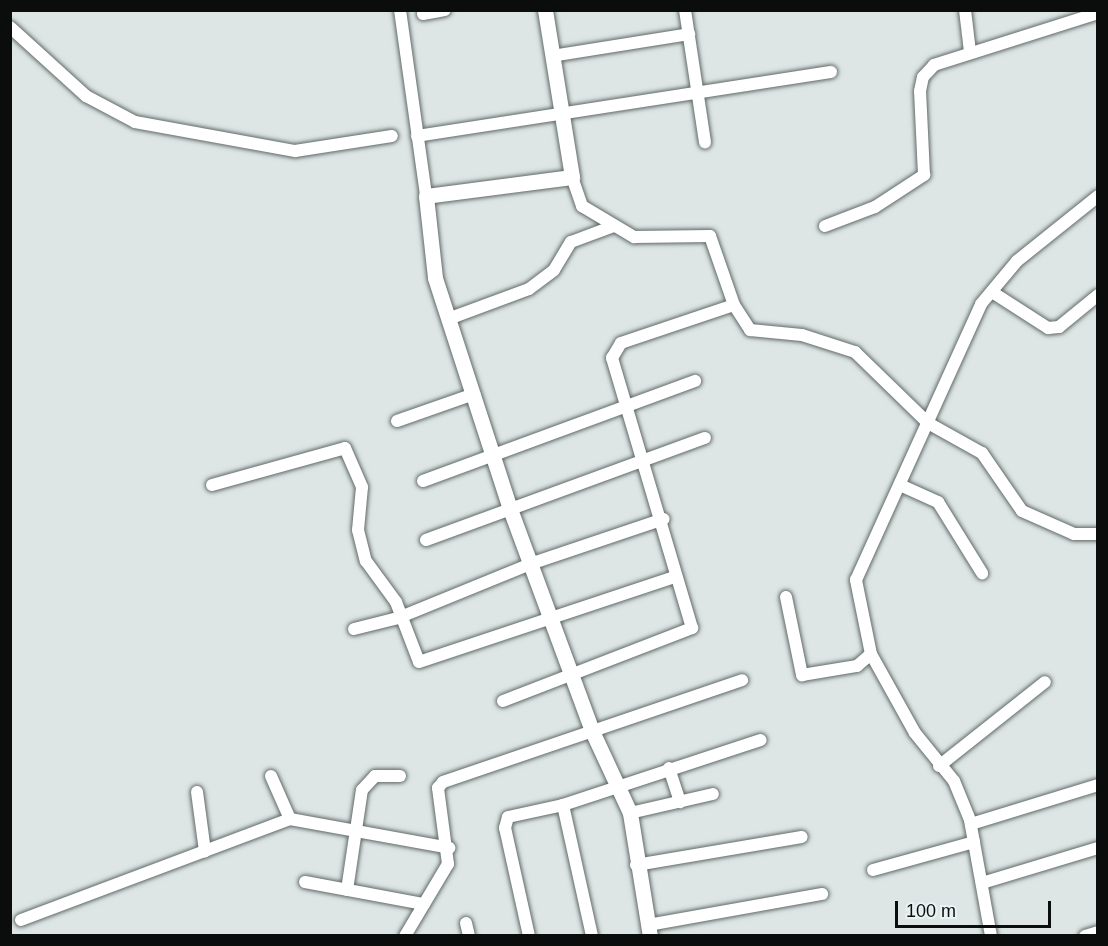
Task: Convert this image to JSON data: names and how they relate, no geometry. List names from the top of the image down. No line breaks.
{"scale_bar":"100 m"}
